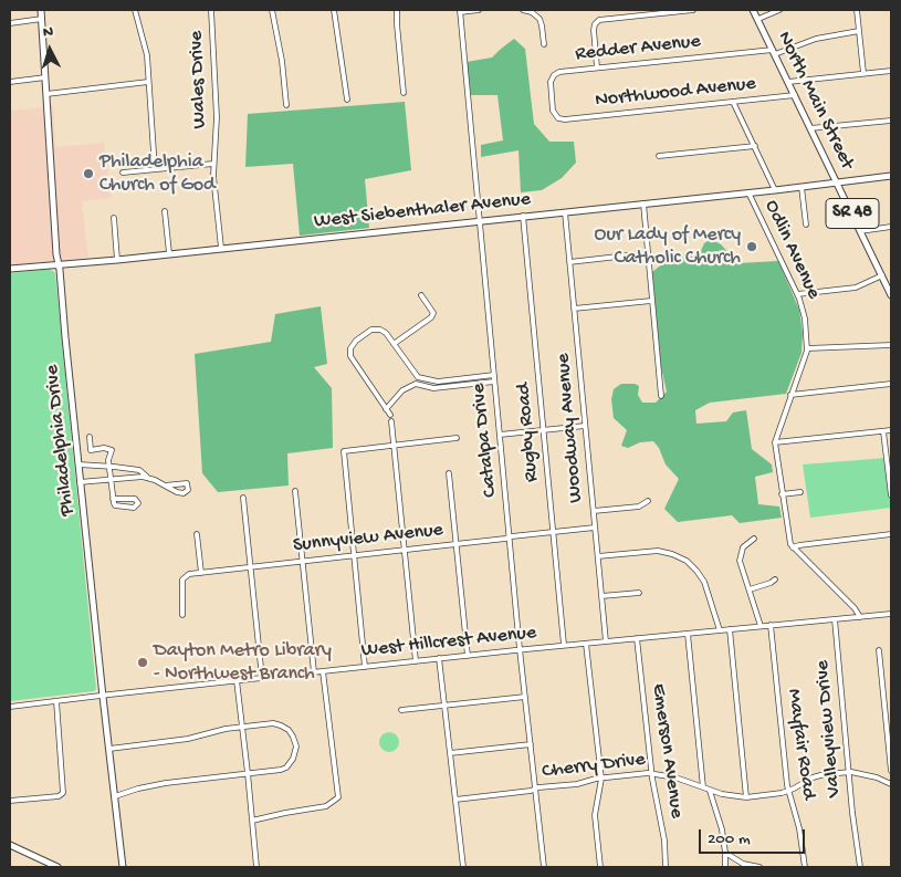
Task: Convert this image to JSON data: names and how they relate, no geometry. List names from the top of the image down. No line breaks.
{"streets":{"main road":["North Main Street","West Siebenthaler Avenue","SR 48","Philadelphia Drive"],"street":["Redder Avenue","Wales Drive","Northwood Avenue","Odlin Avenue","Woodway Avenue","Rugby Road","Catalpa Drive","Sunnyview Avenue","West Hillcrest Avenue","Valleyview Drive","Mayfair Road","Emerson Avenue","Cherry Drive"]},"crossings":[["Redder Avenue","Northwood Avenue"],["Redder Avenue","North Main Street"],["Wales Drive","West Siebenthaler Avenue"],["Northwood Avenue","North Main Street"],["North Main Street","West Siebenthaler Avenue"],["West Siebenthaler Avenue","Odlin Avenue"],["West Siebenthaler Avenue","Woodway Avenue"],["West Siebenthaler Avenue","Rugby Road"],["West Siebenthaler Avenue","Philadelphia Drive"],["West Siebenthaler Avenue","Catalpa Drive"],["Woodway Avenue","Sunnyview Avenue"],["Woodway Avenue","West Hillcrest Avenue"],["Rugby Road","Sunnyview Avenue"],["Rugby Road","West Hillcrest Avenue"],["Philadelphia Drive","West Hillcrest Avenue"],["Catalpa Drive","Sunnyview Avenue"],["Catalpa Drive","West Hillcrest Avenue"],["Catalpa Drive","Cherry Drive"],["West Hillcrest Avenue","Valleyview Drive"],["West Hillcrest Avenue","Mayfair Road"],["West Hillcrest Avenue","Emerson Avenue"],["Valleyview Drive","Cherry Drive"],["Mayfair Road","Cherry Drive"],["Emerson Avenue","Cherry Drive"]],"places":["Philadelphia Church of God","Our Lady of Mercy Catholic Church","Dayton Metro Library - Northwest Branch"],"scale_bar":"200 m","north":"top"}
